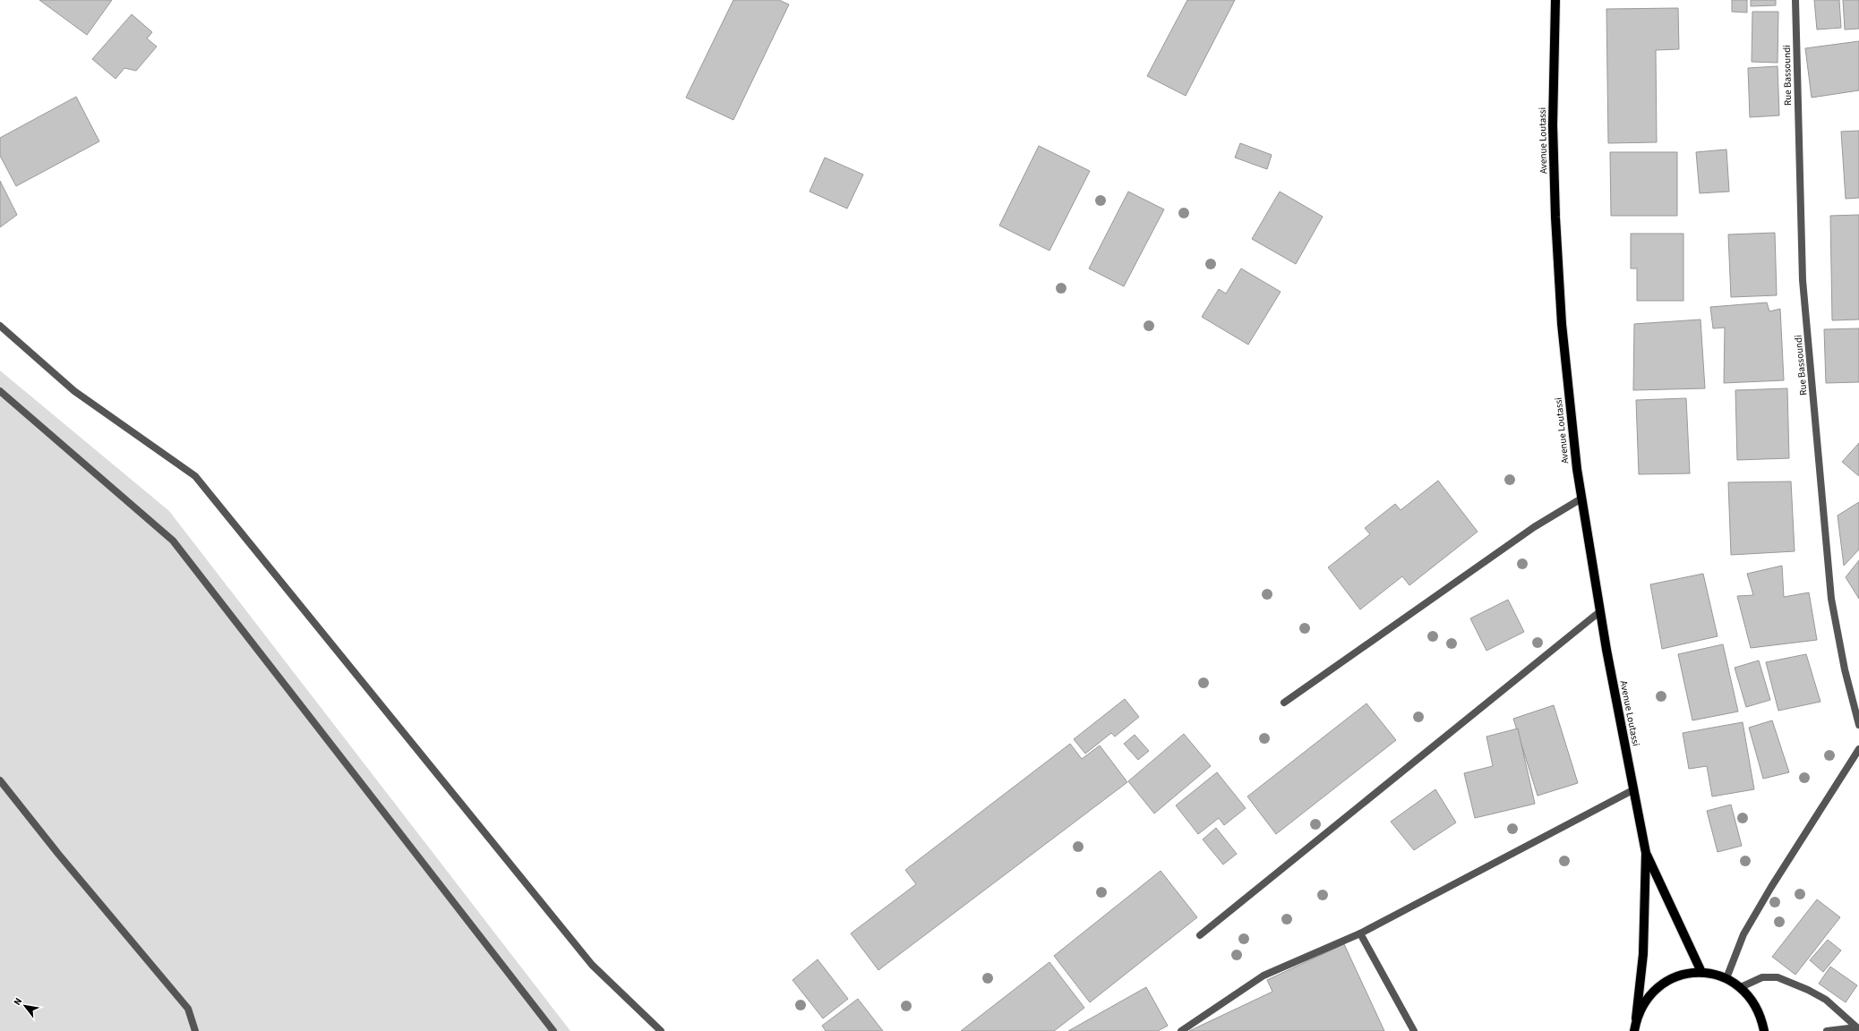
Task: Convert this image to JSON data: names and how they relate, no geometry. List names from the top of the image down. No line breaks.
{"streets":{"main road":["Avenue Loutassi"],"street":["Rue Bassoundi"]},"north":"top left"}
